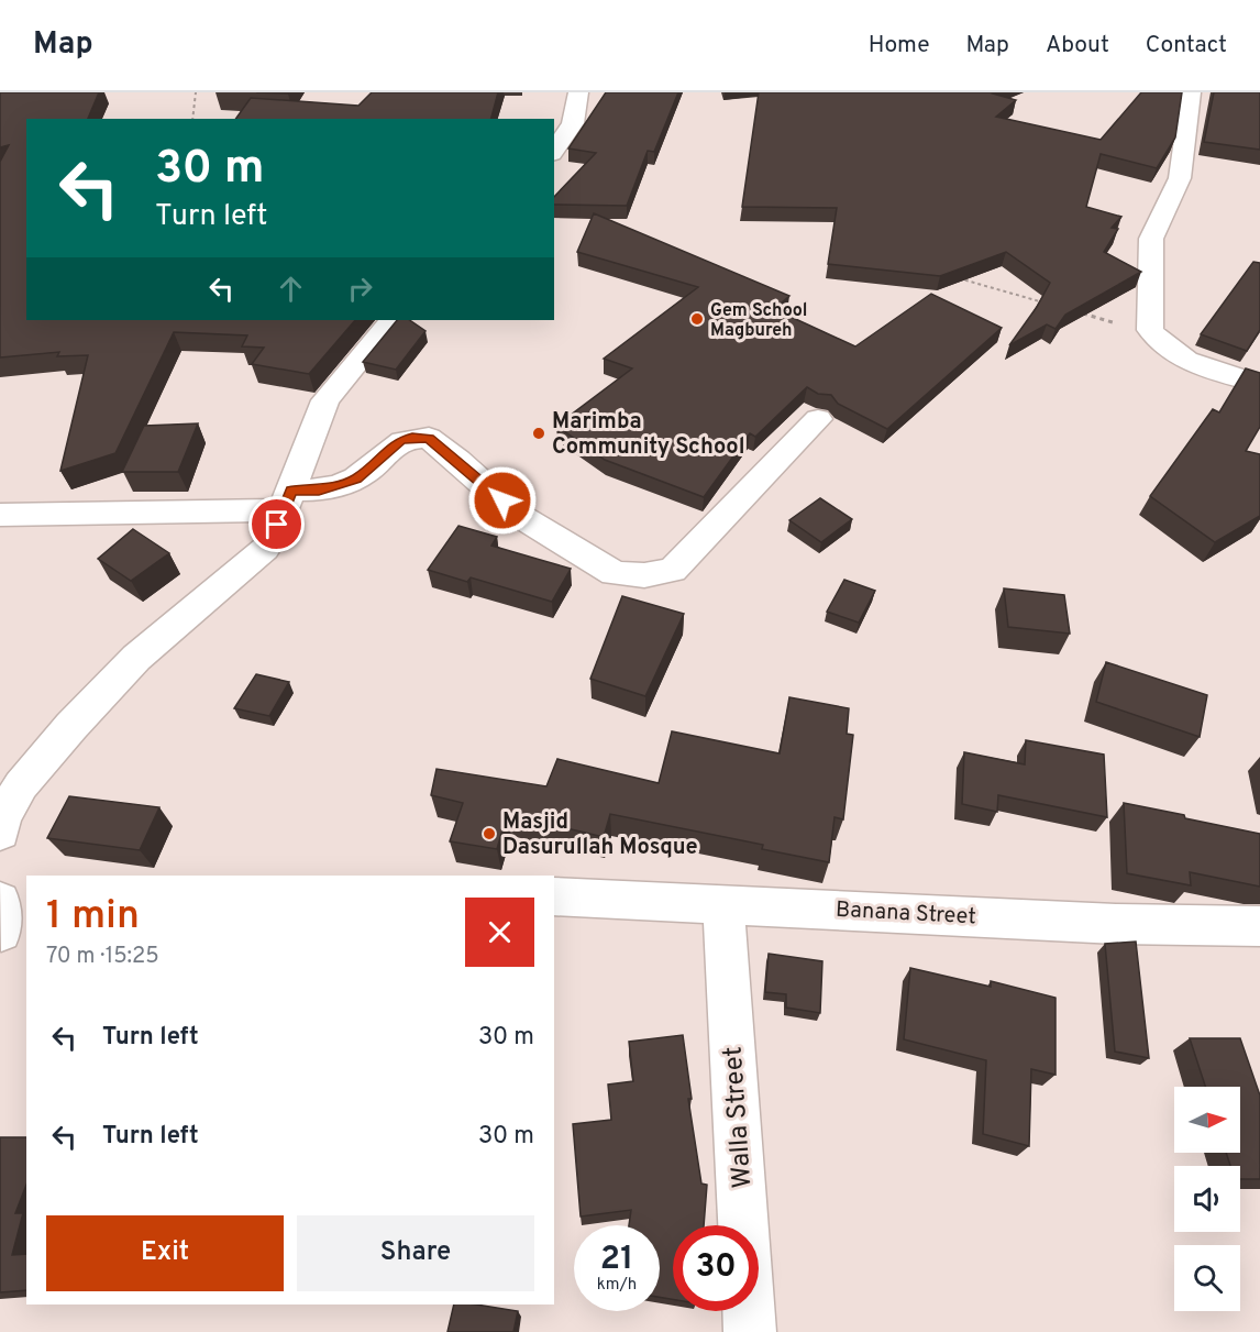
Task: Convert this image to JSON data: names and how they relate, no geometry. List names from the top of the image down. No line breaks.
{"streets":{"street":["Banana Street","Walla Street"]},"crossings":[["Banana Street","Walla Street"]],"places":["Gem School Magbureh","Marimba Community School","Masjid Dasurullah Mosque"],"north":"right","page":{"header":"Map","nav":["Home","Map","About","Contact"],"turn":["30 m","Turn left"],"heading":["1 min","70 m · 15:25"],"list":[{"name":"Turn left","value":"30 m"},{"name":"Turn left","value":"30 m"}],"buttons":["Exit","Share"],"speed":"21 km/h","limit":"30"}}
